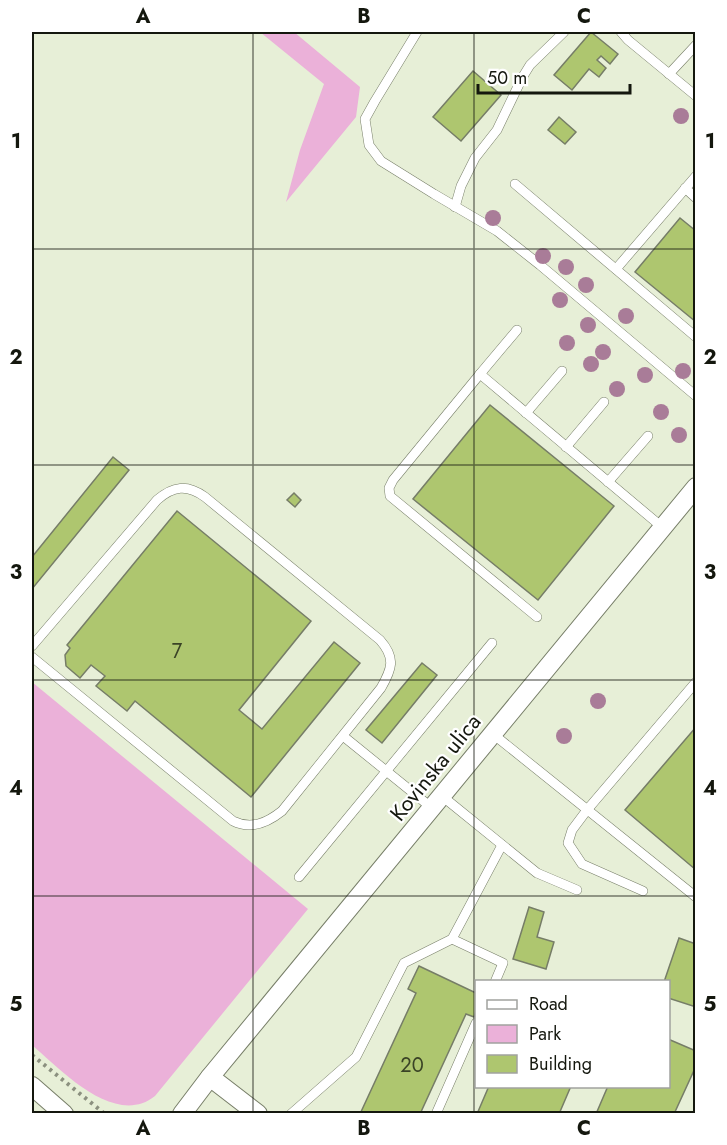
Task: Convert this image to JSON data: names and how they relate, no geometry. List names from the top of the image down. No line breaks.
{"streets":{"street":["Kovinska ulica"]},"house_numbers":["7","20"],"legend":["Road","Park","Building"],"scale_bar":"50 m","grid":{"columns":["A","B","C"],"rows":["1","2","3","4","5"]}}
